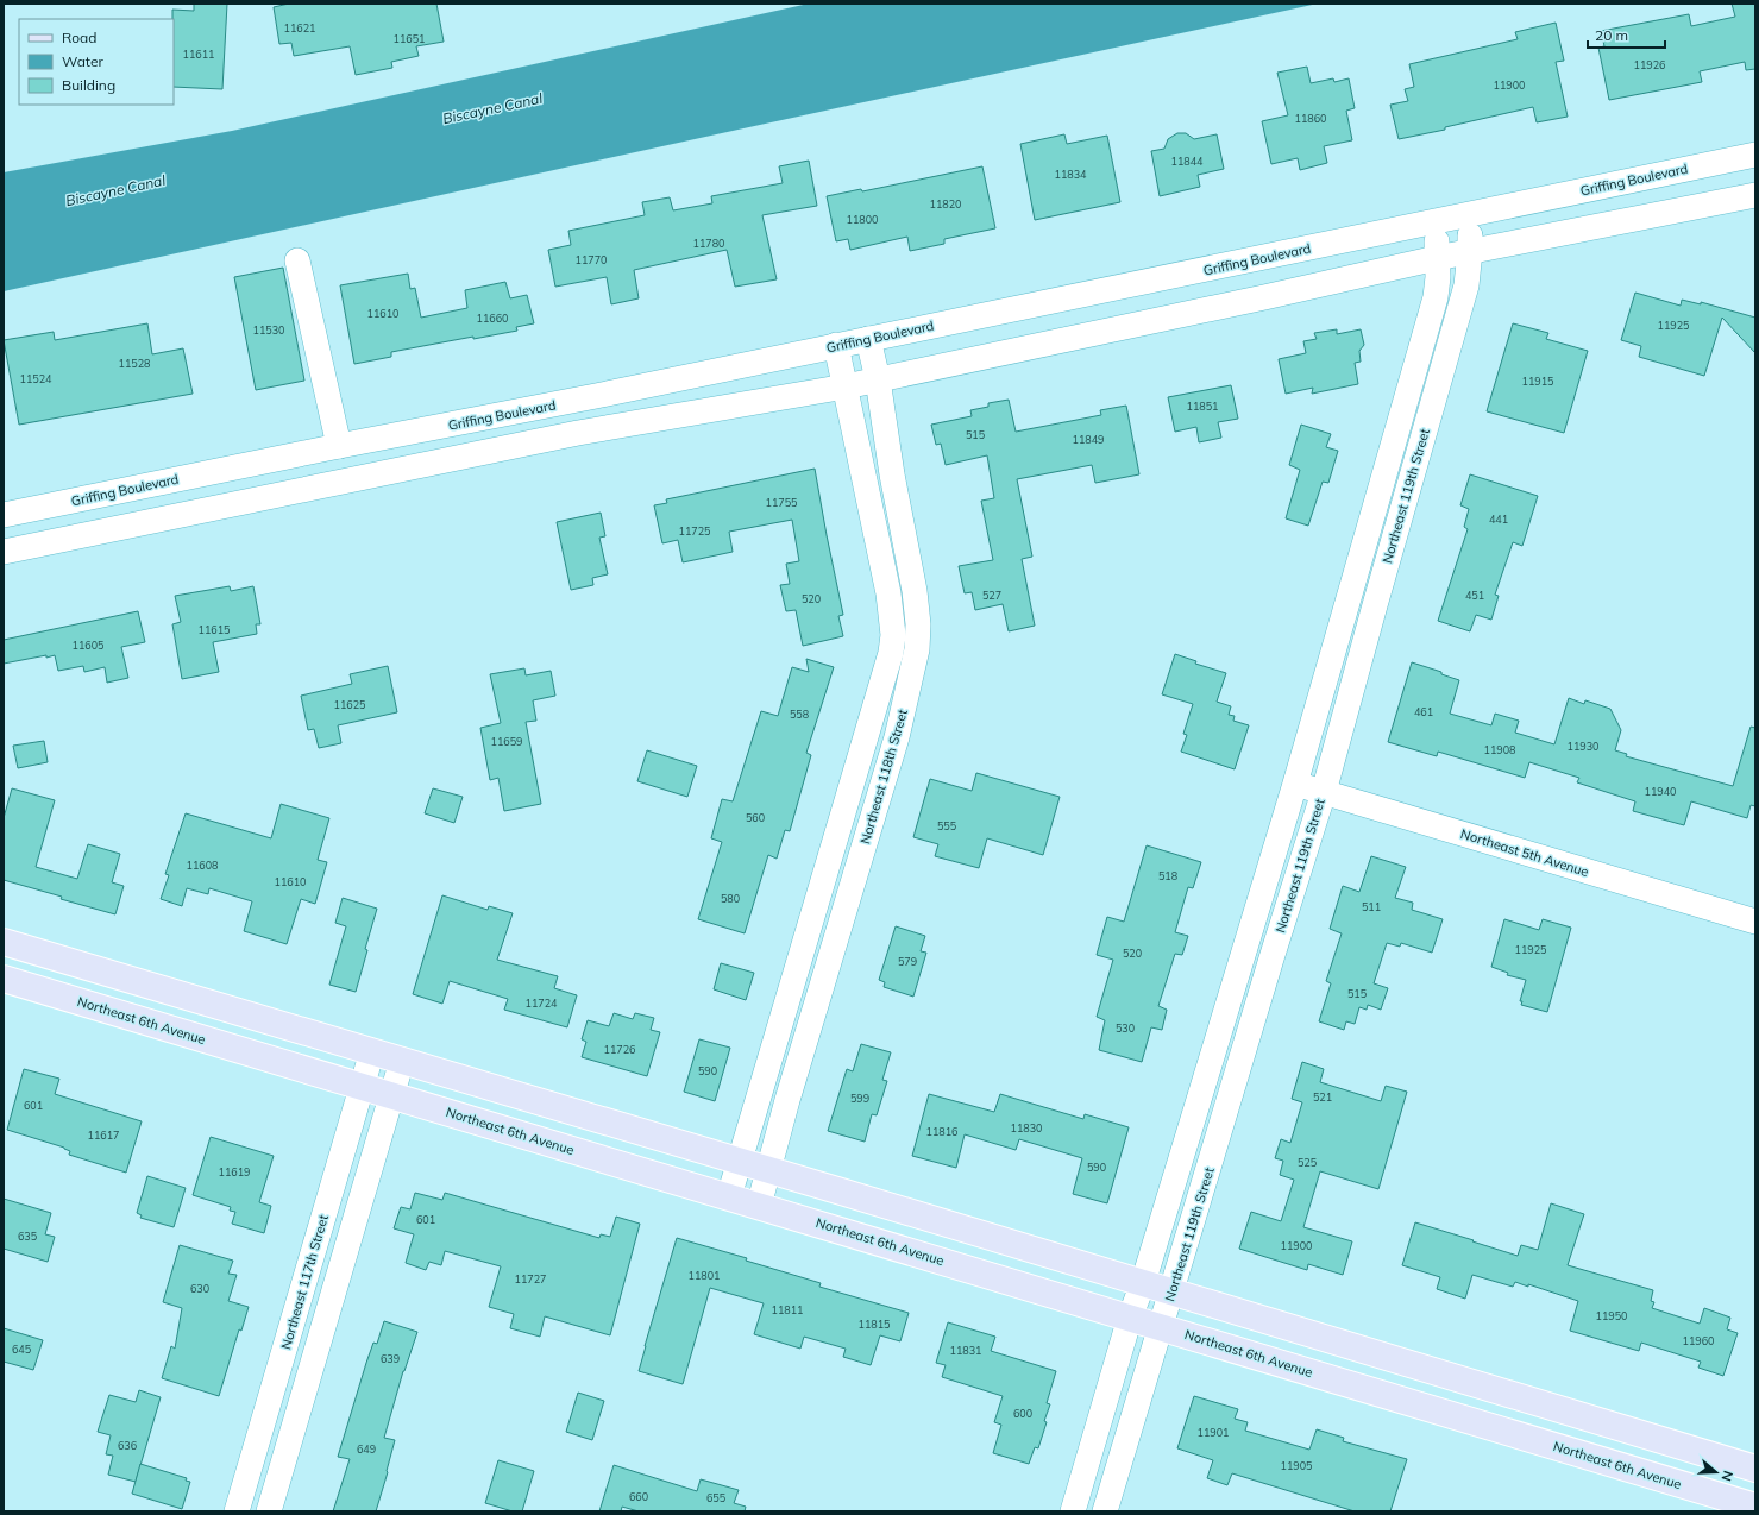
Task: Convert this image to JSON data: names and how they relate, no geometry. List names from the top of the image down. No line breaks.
{"streets":{"main road":["Northeast 6th Avenue"],"street":["Griffing Boulevard","Northeast 119th Street","Northeast 118th Street","Northeast 5th Avenue","Northeast 117th Street"]},"crossings":[["Griffing Boulevard","Northeast 119th Street"],["Griffing Boulevard","Northeast 118th Street"],["Northeast 119th Street","Northeast 5th Avenue"],["Northeast 119th Street","Northeast 6th Avenue"],["Northeast 118th Street","Northeast 6th Avenue"],["Northeast 6th Avenue","Northeast 117th Street"]],"water":["Biscayne Canal"],"house_numbers":["11621","11651","11611","11926","11900","11860","11844","11834","11820","11800","11780","11770","11610","11660","11925","11530","11528","11524","11915","11851","515","11849","11755","441","11725","527","451","520","11615","11605","11625","461","558","11659","11930","11908","11940","560","555","11608","518","11610","580","511","11925","520","579","515","11724","530","11726","590","521","599","601","11830","11816","11617","525","590","11619","601","635","11900","11801","11727","630","11811","11950","11815","11960","645","11831","639","600","11901","636","649","11905","660","655"],"legend":["Road","Water","Building"],"scale_bar":"20 m","north":"right"}
